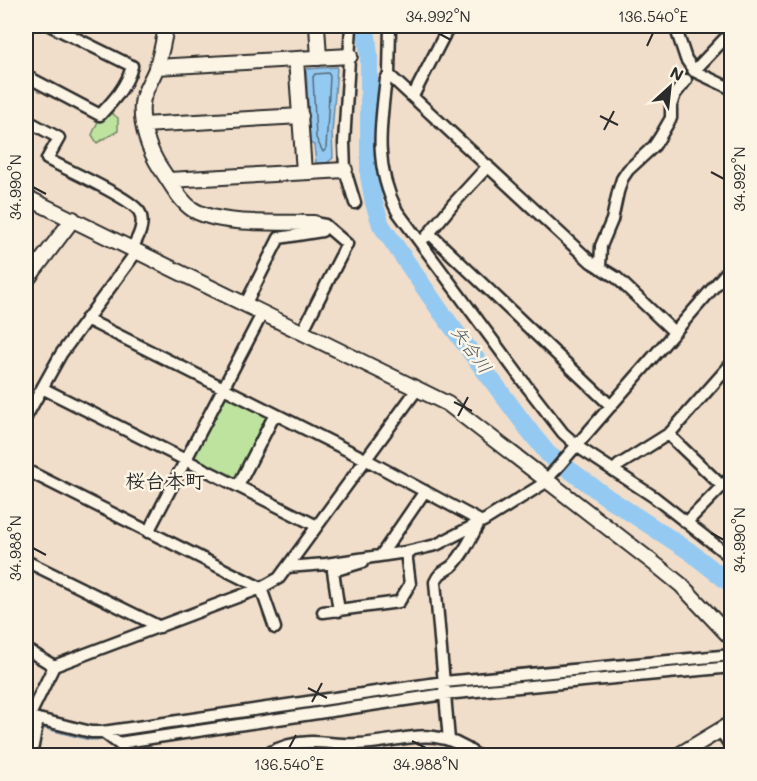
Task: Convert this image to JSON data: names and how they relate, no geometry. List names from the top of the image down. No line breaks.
{"districts":["桜台本町"],"water":["矢合川"],"north":"top right","coordinates":["34.992°N","136.540°E","34.990°N","34.988°N"]}
